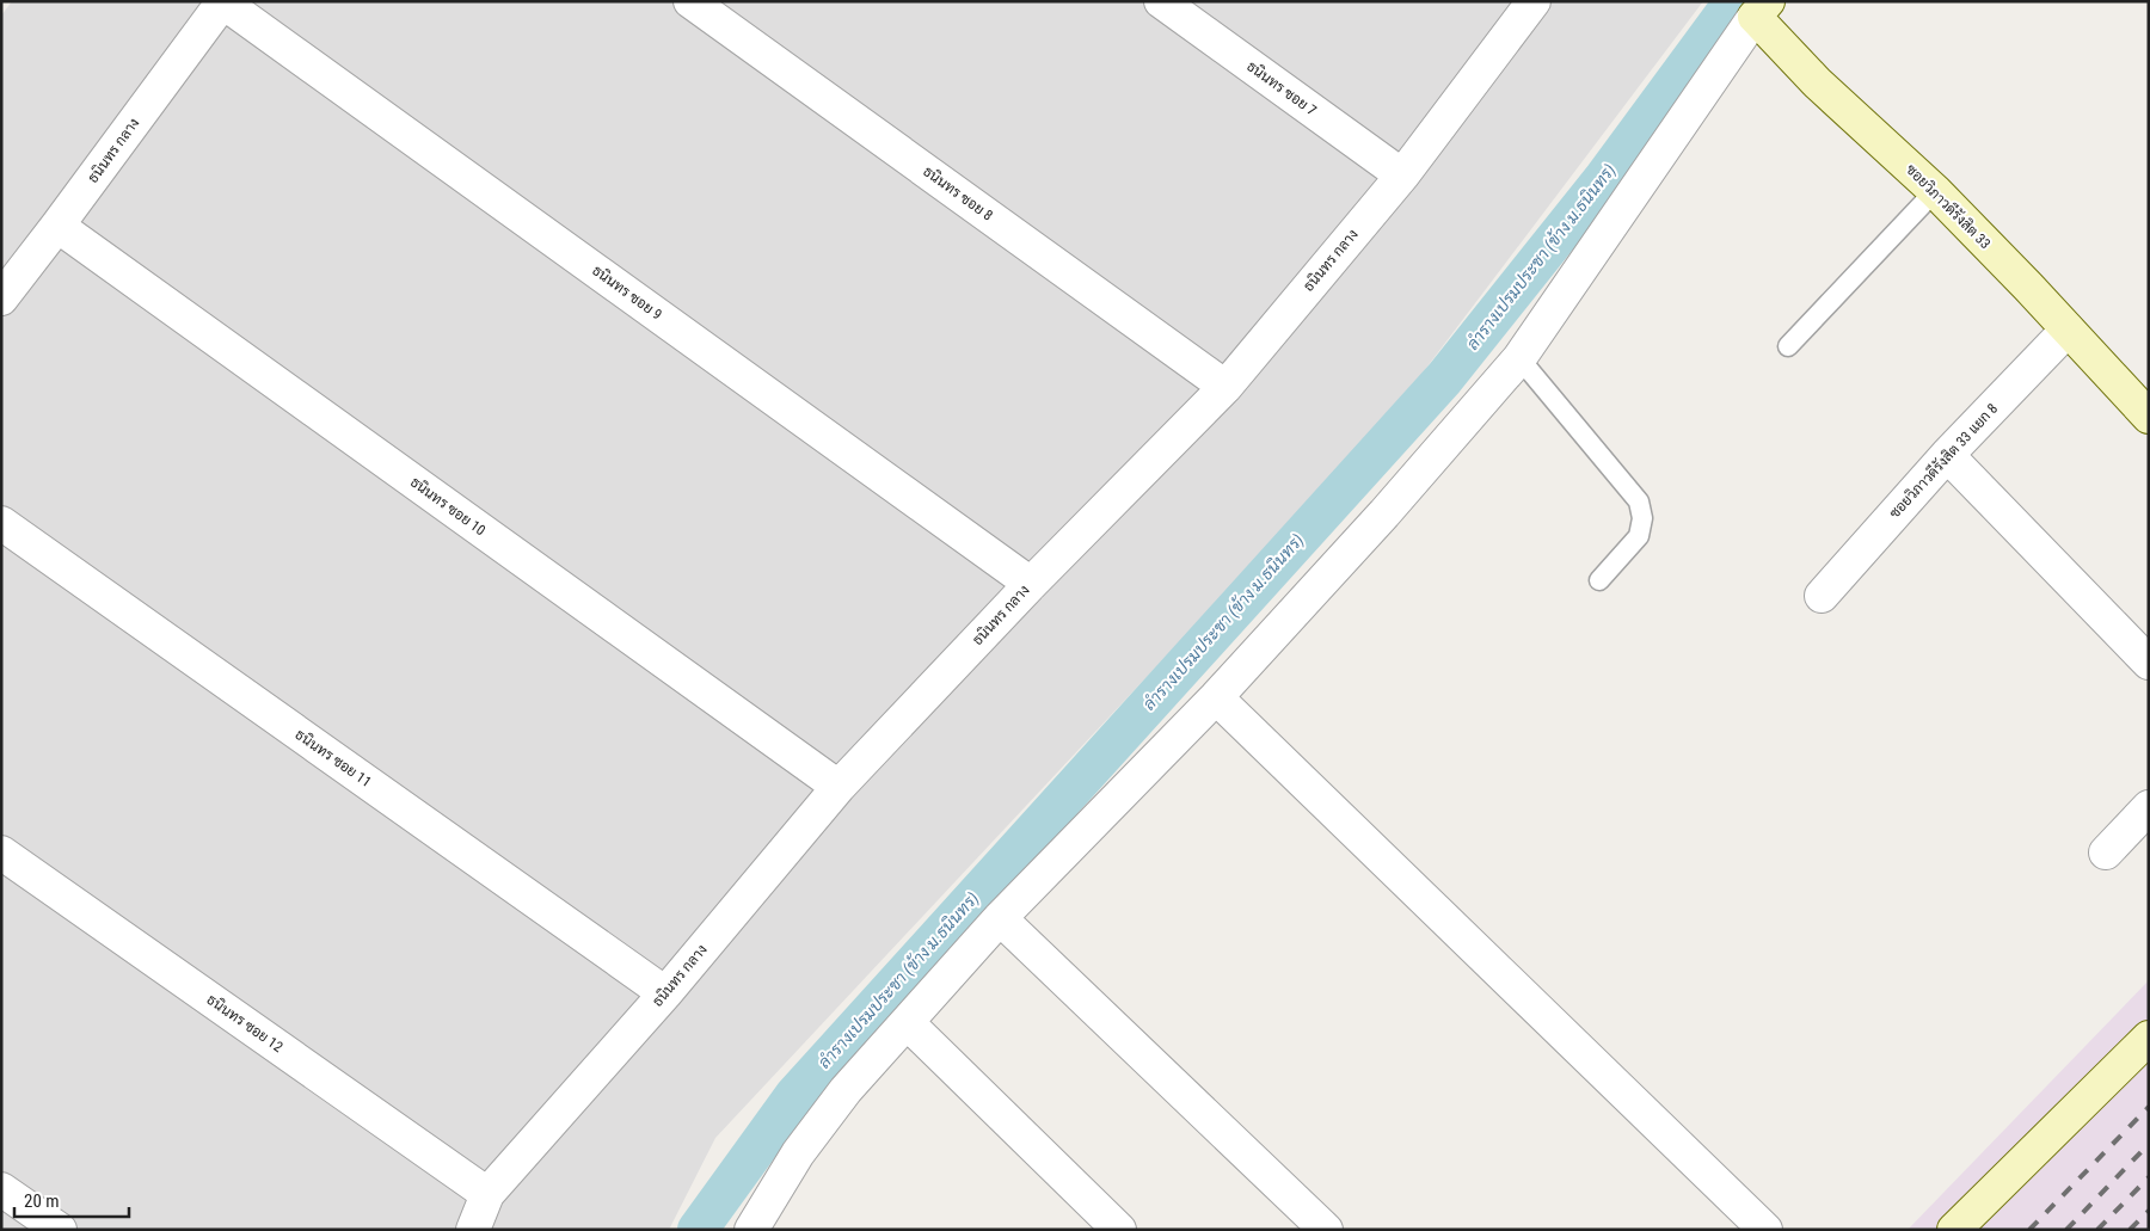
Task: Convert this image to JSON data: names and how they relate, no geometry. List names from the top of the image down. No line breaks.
{"streets":{"street":["ธนินทร ซอย 7","ธนินทร กลาง","ธนินทร ซอย 8","ซอยวิภาวดีรังสิต 33","ธนินทร ซอย 9","ซอยวิภาวดีรังสิต 33 แยก 8","ธนินทร ซอย 10","ธนินทร ซอย 11","ธนินทร ซอย 12"]},"crossings":[["ธนินทร ซอย 7","ธนินทร กลาง"],["ธนินทร กลาง","ธนินทร ซอย 8"],["ธนินทร กลาง","ธนินทร ซอย 9"],["ธนินทร กลาง","ธนินทร ซอย 10"],["ธนินทร กลาง","ธนินทร ซอย 11"],["ธนินทร กลาง","ธนินทร ซอย 12"],["ซอยวิภาวดีรังสิต 33","ซอยวิภาวดีรังสิต 33 แยก 8"]],"water":["ลำรางเปรมประชา (ข้าง ม.ธนินทร)"],"scale_bar":"20 m"}
